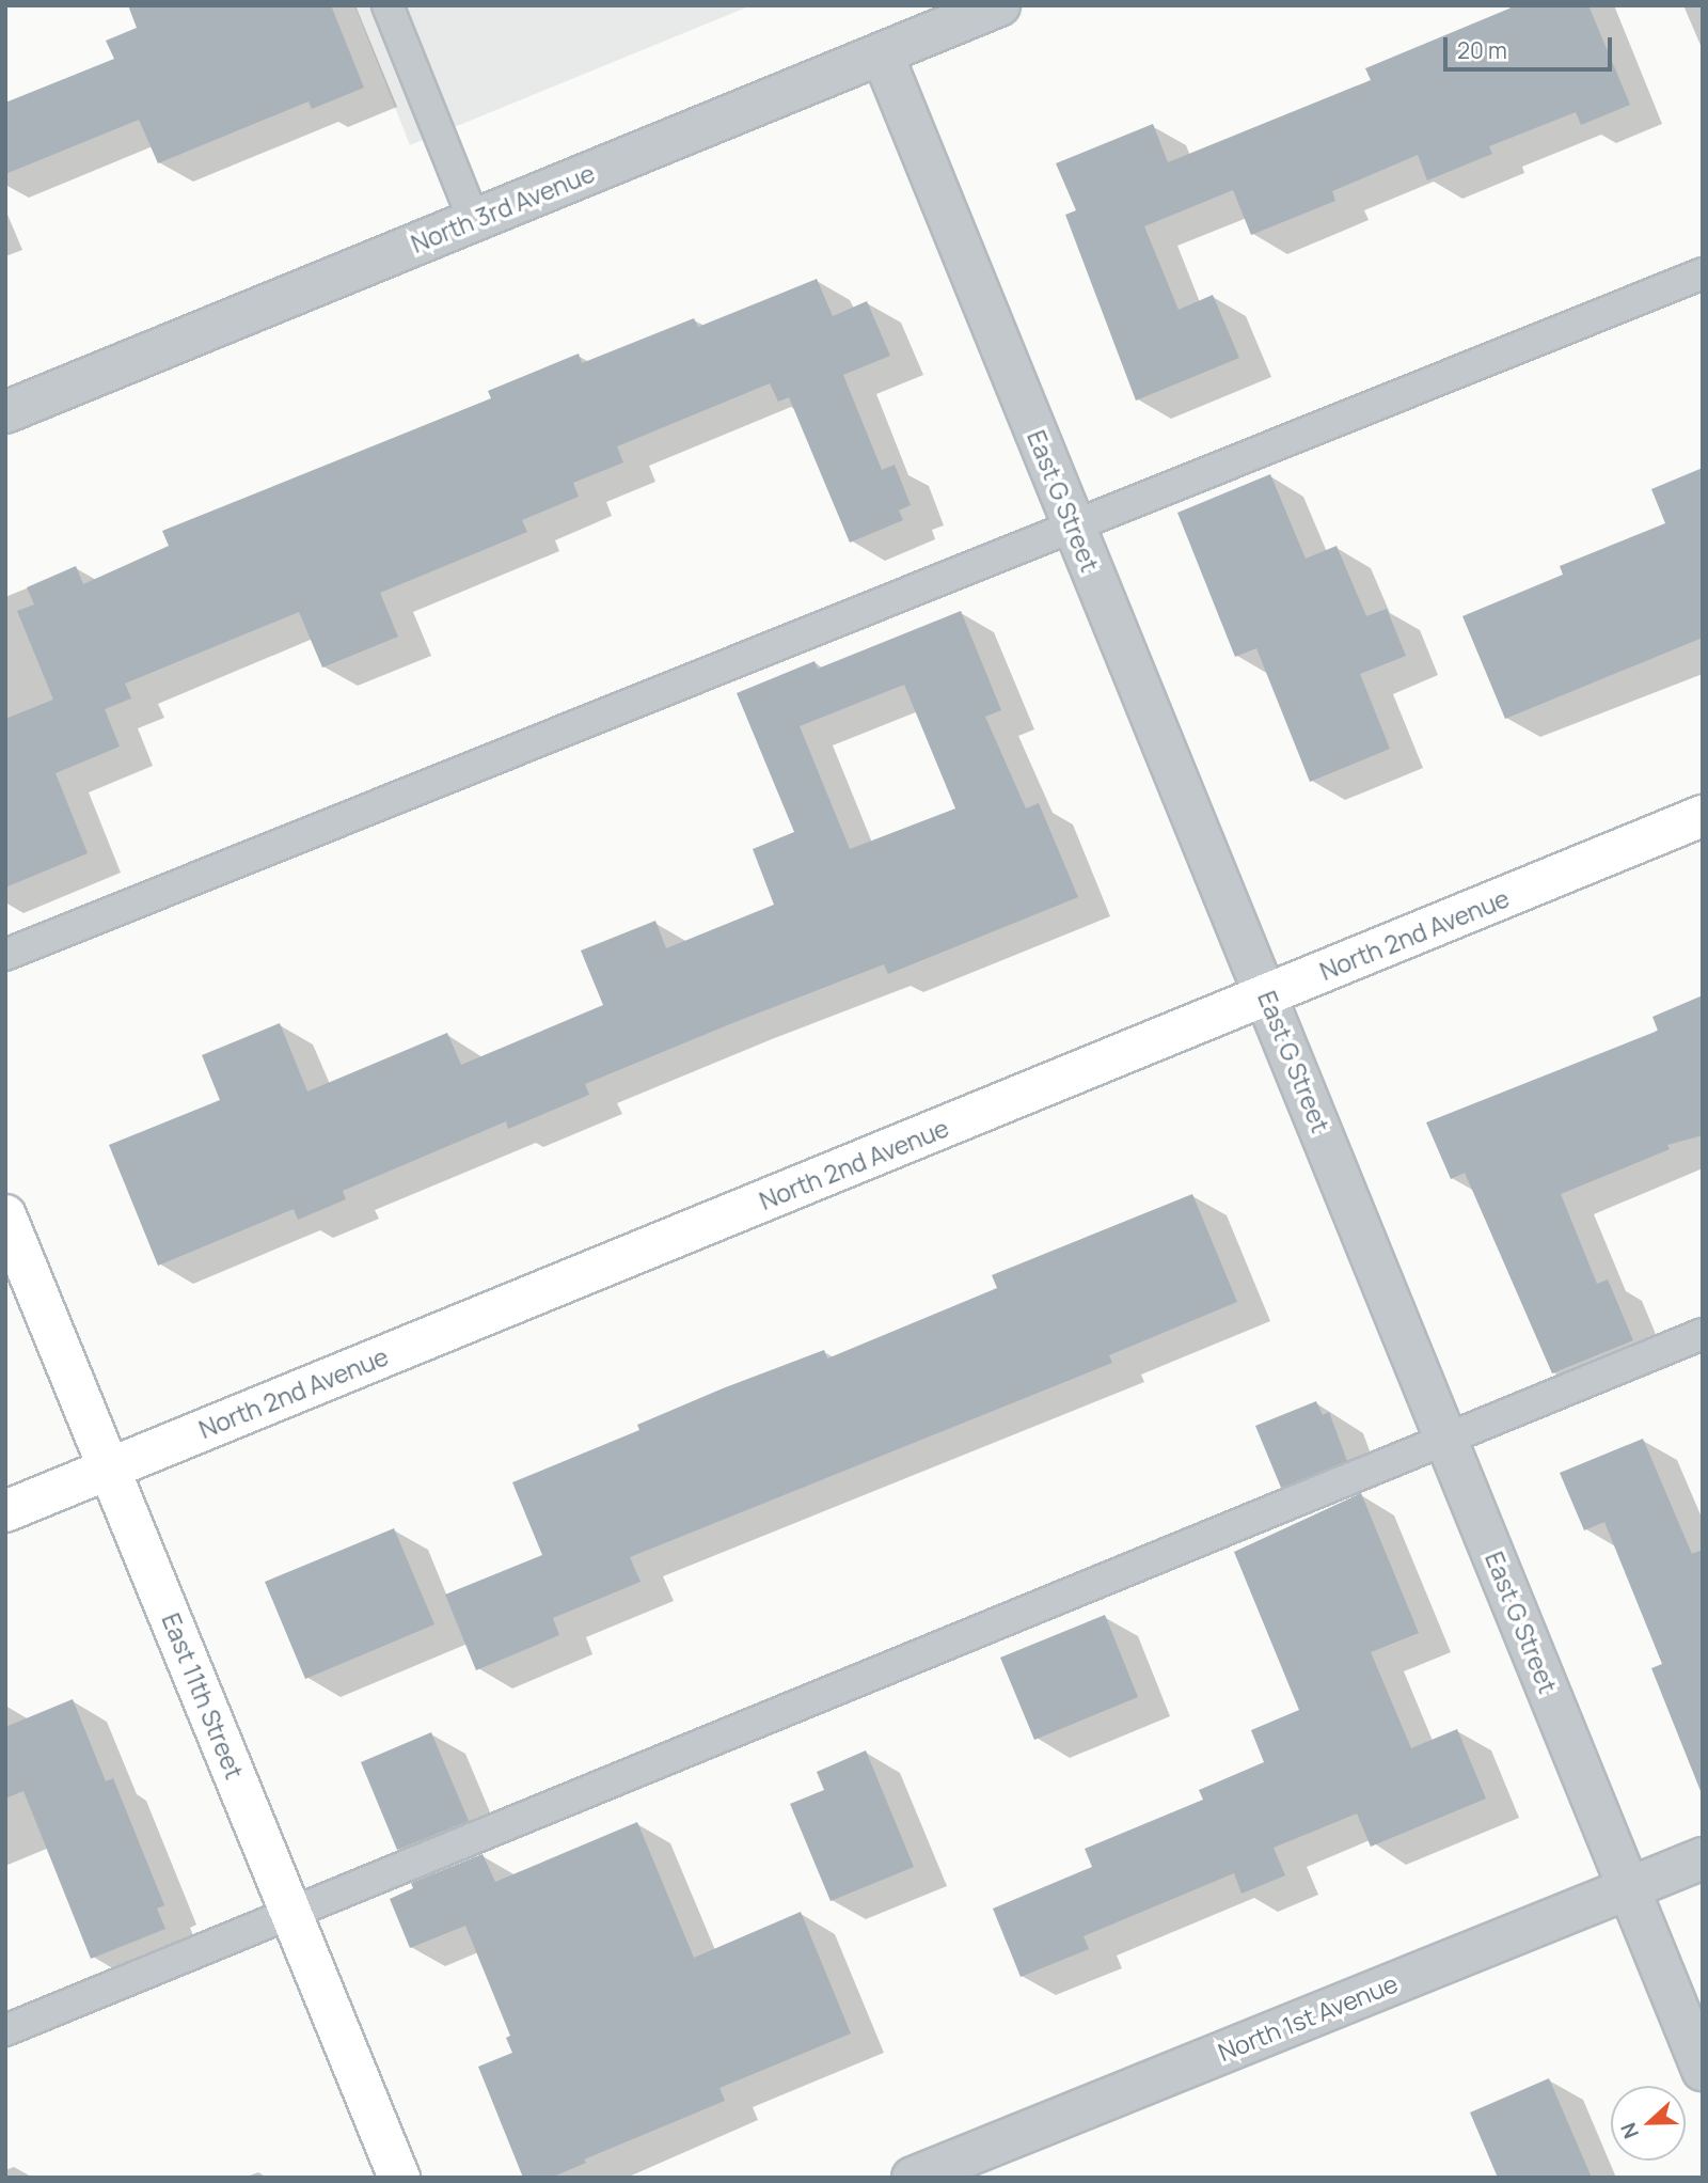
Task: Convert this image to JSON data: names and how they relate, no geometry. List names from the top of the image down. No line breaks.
{"streets":{"street":["North 3rd Avenue","East G Street","North 2nd Avenue","East 11th Street","North 1st Avenue"]},"crossings":[["North 3rd Avenue","East G Street"],["East G Street","North 2nd Avenue"],["East G Street","North 1st Avenue"],["North 2nd Avenue","East 11th Street"]],"scale_bar":"20 m","north":"left"}
